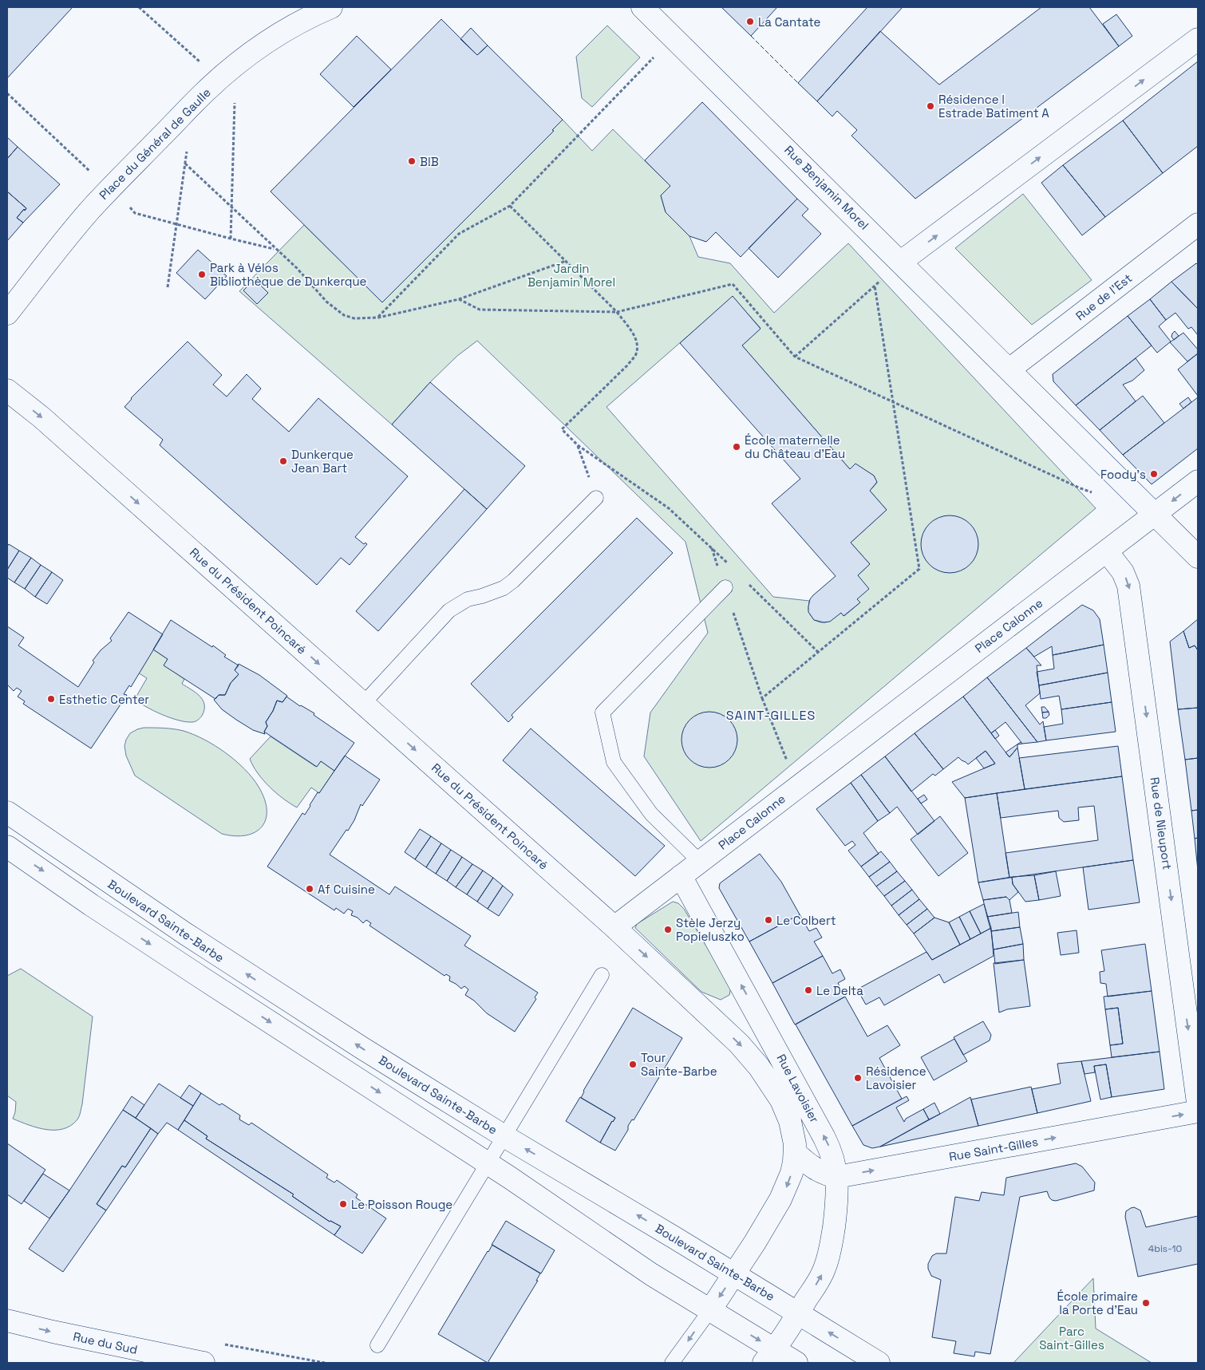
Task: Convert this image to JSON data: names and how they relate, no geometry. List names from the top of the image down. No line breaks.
{"streets":{"street":["Place du Général de Gaulle","Rue Benjamin Morel","Rue de l'Est","Rue du Président Poincaré","Place Calonne","Rue de Nieuport","Boulevard Sainte-Barbe","Rue Lavoisier","Rue Saint-Gilles","Rue du Sud"]},"crossings":[["Rue Benjamin Morel","Rue de l'Est"],["Rue du Président Poincaré","Place Calonne"],["Rue du Président Poincaré","Boulevard Sainte-Barbe"],["Rue du Président Poincaré","Rue Saint-Gilles"],["Place Calonne","Rue de Nieuport"],["Place Calonne","Rue Lavoisier"],["Boulevard Sainte-Barbe","Rue Lavoisier"],["Rue Lavoisier","Rue Saint-Gilles"]],"one_way":["Rue du Président Poincaré","Rue de Nieuport","Rue Lavoisier","Rue Saint-Gilles","Rue du Sud"],"districts":["SAINT-GILLES"],"parks":["Jardin Benjamin Morel","Parc Saint-Gilles"],"places":["La Cantate","Résidence l Estrade Batiment A","B!B","Park à Vélos Bibliothèque de Dunkerque","École maternelle du Château d'Eau","Dunkerque Jean Bart","Foody's","Esthetic Center","Af Cuisine","Le Colbert","Stèle Jerzy Popieluszko","Le Delta","Tour Sainte-Barbe","Résidence Lavoisier","Le Poisson Rouge","École primaire la Porte d'Eau"],"house_numbers":["4bis-10"]}
